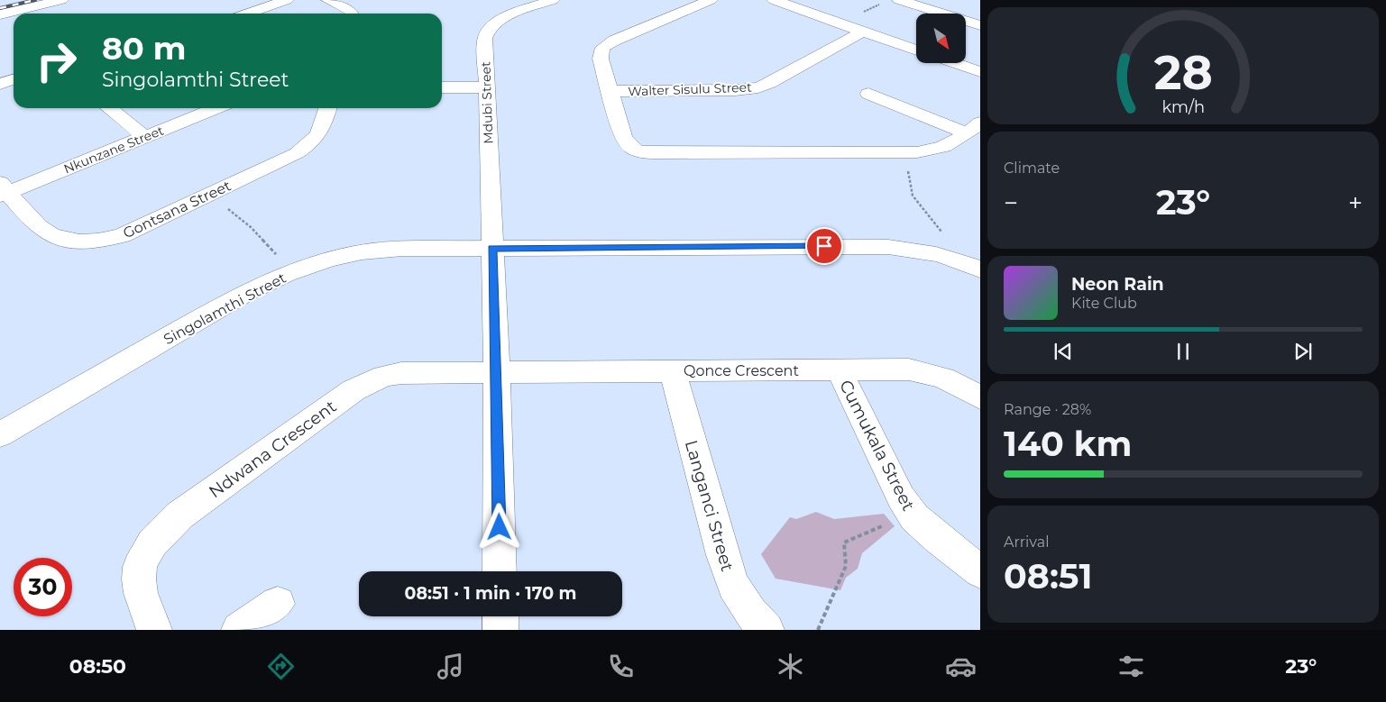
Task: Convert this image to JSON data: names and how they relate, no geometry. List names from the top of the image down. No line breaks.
{"streets":{"street":["Walter Sisulu Street","Mdubi Street","Nkunzane Street","Gontsana Street","Singolamthi Street","Qonce Crescent","Cumukala Street","Ndwana Crescent","Langanci Street"]},"crossings":[["Mdubi Street","Singolamthi Street"],["Mdubi Street","Qonce Crescent"],["Mdubi Street","Ndwana Crescent"],["Nkunzane Street","Gontsana Street"],["Qonce Crescent","Cumukala Street"],["Qonce Crescent","Ndwana Crescent"],["Qonce Crescent","Langanci Street"]],"north":"bottom right","page":{"turn":["80 m","Singolamthi Street"],"tile":["Climate",["Range · 28%","140 km"],["Arrival","08:51"]],"heat":["−","23°","+"],"song":["Neon Rain","Kite Club"],"limit":"30","trip":"08:51 · 1 min · 170 m","tabs":["08:50","23°"],"gauge":["28","km/h"]}}
